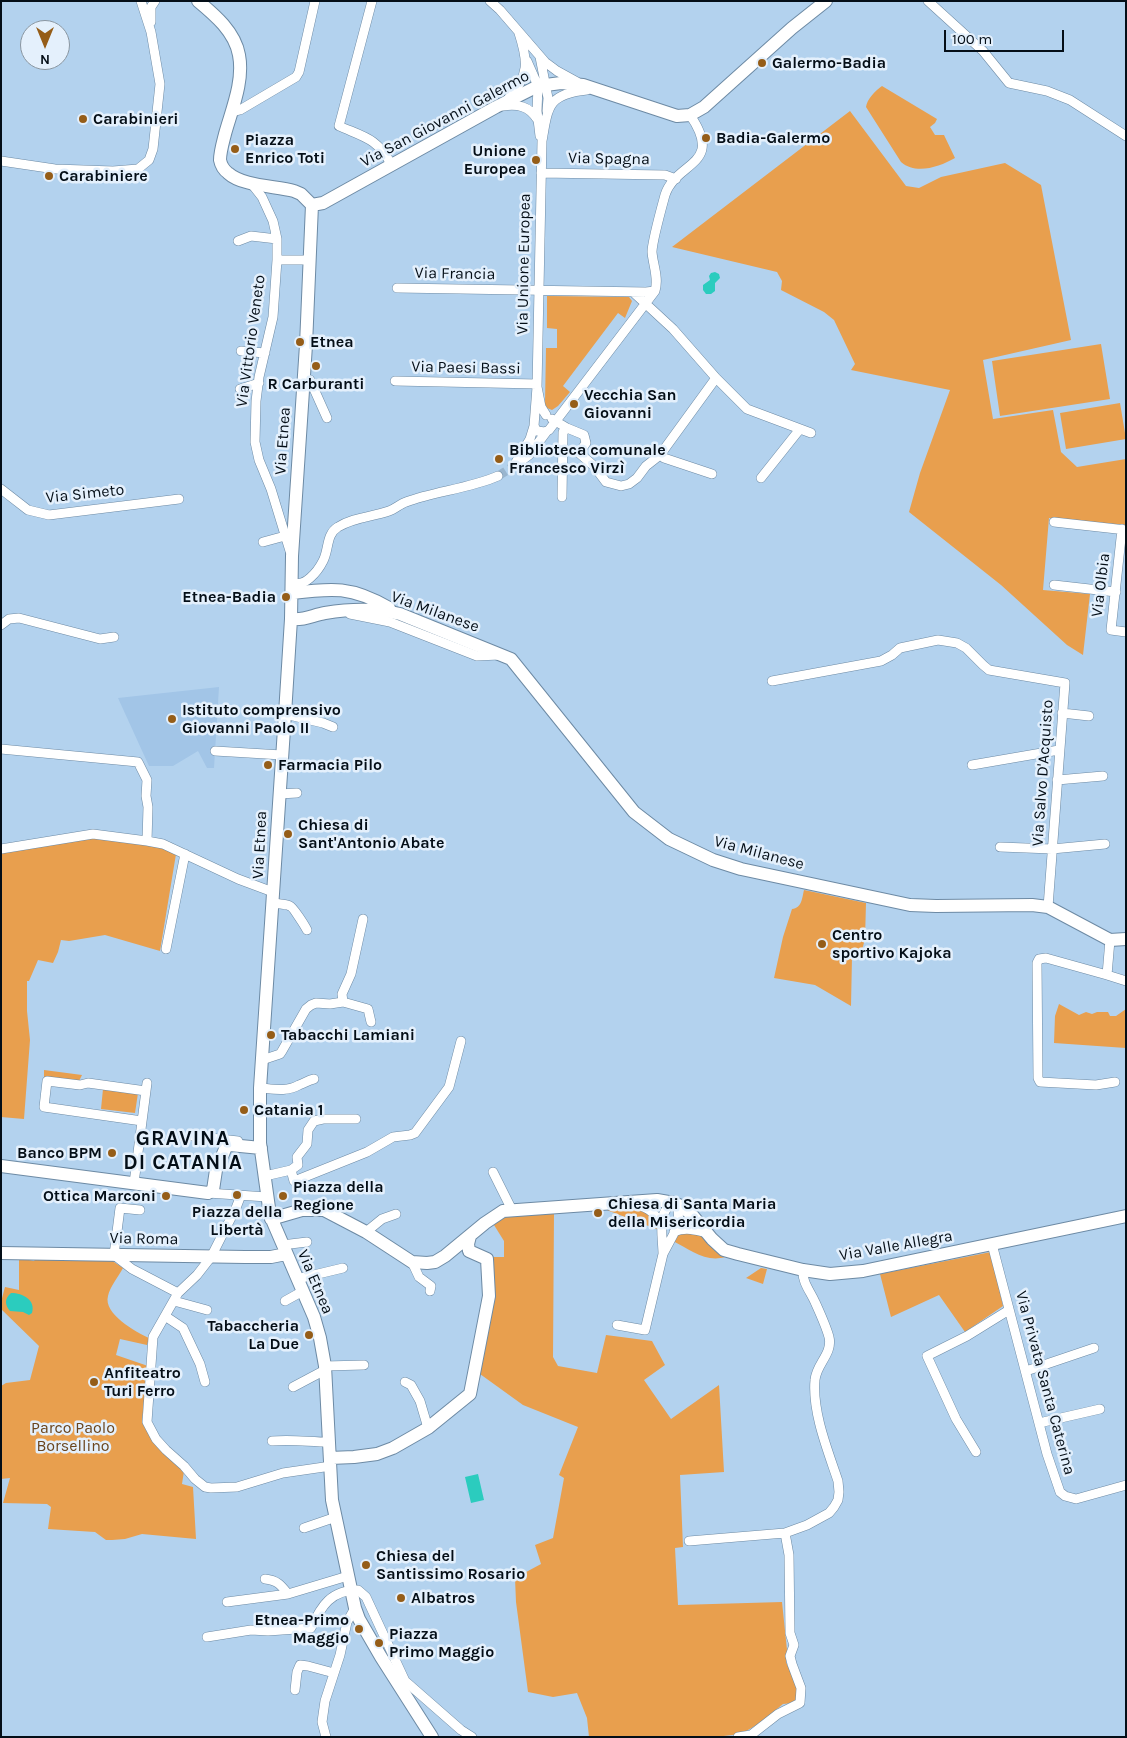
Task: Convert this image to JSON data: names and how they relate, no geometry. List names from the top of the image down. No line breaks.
{"streets":{"main road":["Via San Giovanni Galermo","Via Etnea","Via Milanese","Via Roma","Via Valle Allegra"],"street":["Via Spagna","Via Unione Europea","Via Francia","Via Vittorio Veneto","Via Paesi Bassi","Via Simeto","Via Olbia","Via Salvo D'Acquisto","Via Privata Santa Caterina"]},"crossings":[["Via San Giovanni Galermo","Via Etnea"],["Via Spagna","Via Unione Europea"],["Via Unione Europea","Via Francia"],["Via Unione Europea","Via Paesi Bassi"],["Via Vittorio Veneto","Via Etnea"],["Via Etnea","Via Milanese"],["Via Etnea","Via Roma"],["Via Milanese","Via Salvo D'Acquisto"],["Via Valle Allegra","Via Privata Santa Caterina"]],"districts":["GRAVINA DI CATANIA"],"parks":["Parco Paolo Borsellino"],"places":["Galermo-Badia","Carabinieri","Badia-Galermo","Piazza Enrico Toti","Unione Europea","Carabiniere","Etnea","R Carburanti","Vecchia San Giovanni","Biblioteca comunale Francesco Virzì","Etnea-Badia","Istituto comprensivo Giovanni Paolo II","Farmacia Pilo","Chiesa di Sant'Antonio Abate","Centro sportivo Kajoka","Tabacchi Lamiani","Catania 1","Banco BPM","Piazza della Libertà","Ottica Marconi","Piazza della Regione","Chiesa di Santa Maria della Misericordia","Tabaccheria La Due","Anfiteatro Turi Ferro","Chiesa del Santissimo Rosario","Albatros","Etnea-Primo Maggio","Piazza Primo Maggio"],"scale_bar":"100 m","north":"bottom"}
